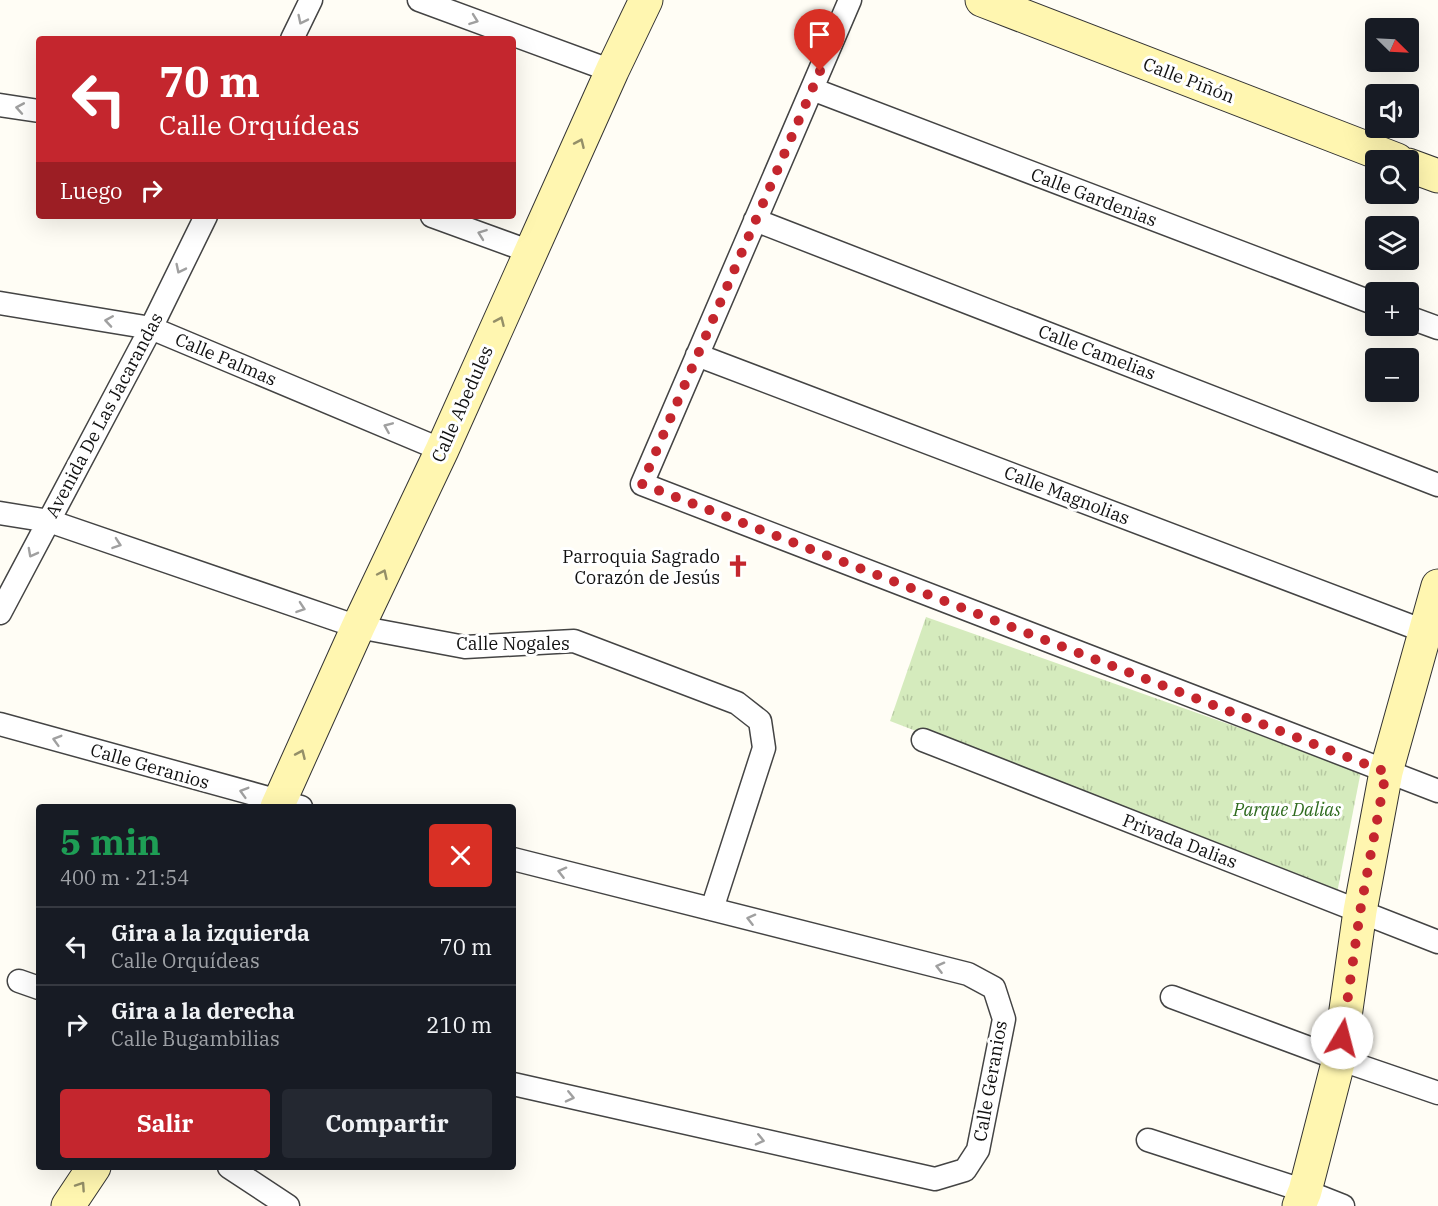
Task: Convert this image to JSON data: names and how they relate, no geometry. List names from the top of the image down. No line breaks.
{"streets":{"street":["Calle Piñón","Calle Gardenias","Calle Camelias","Calle Palmas","Calle Abedules","Avenida De Las Jacarandas","Calle Magnolias","Calle Nogales","Calle Geranios","Privada Dalias"]},"crossings":[["Calle Palmas","Calle Abedules"],["Calle Palmas","Avenida De Las Jacarandas"],["Calle Abedules","Calle Nogales"],["Avenida De Las Jacarandas","Calle Nogales"],["Calle Nogales","Calle Geranios"]],"one_way":["Calle Palmas","Calle Abedules","Avenida De Las Jacarandas"],"parks":["Parque Dalias"],"places":{"church":["Parroquia Sagrado Corazón de Jesús"]},"north":"bottom right","page":{"map_buttons":["+","−"],"turn":["70 m","Calle Orquídeas"],"then":"Luego","heading":["5 min","400 m · 21:54"],"list":[{"name":"Gira a la izquierda","note":"Calle Orquídeas","value":"70 m"},{"name":"Gira a la derecha","note":"Calle Bugambilias","value":"210 m"}],"buttons":["Salir","Compartir"]}}
